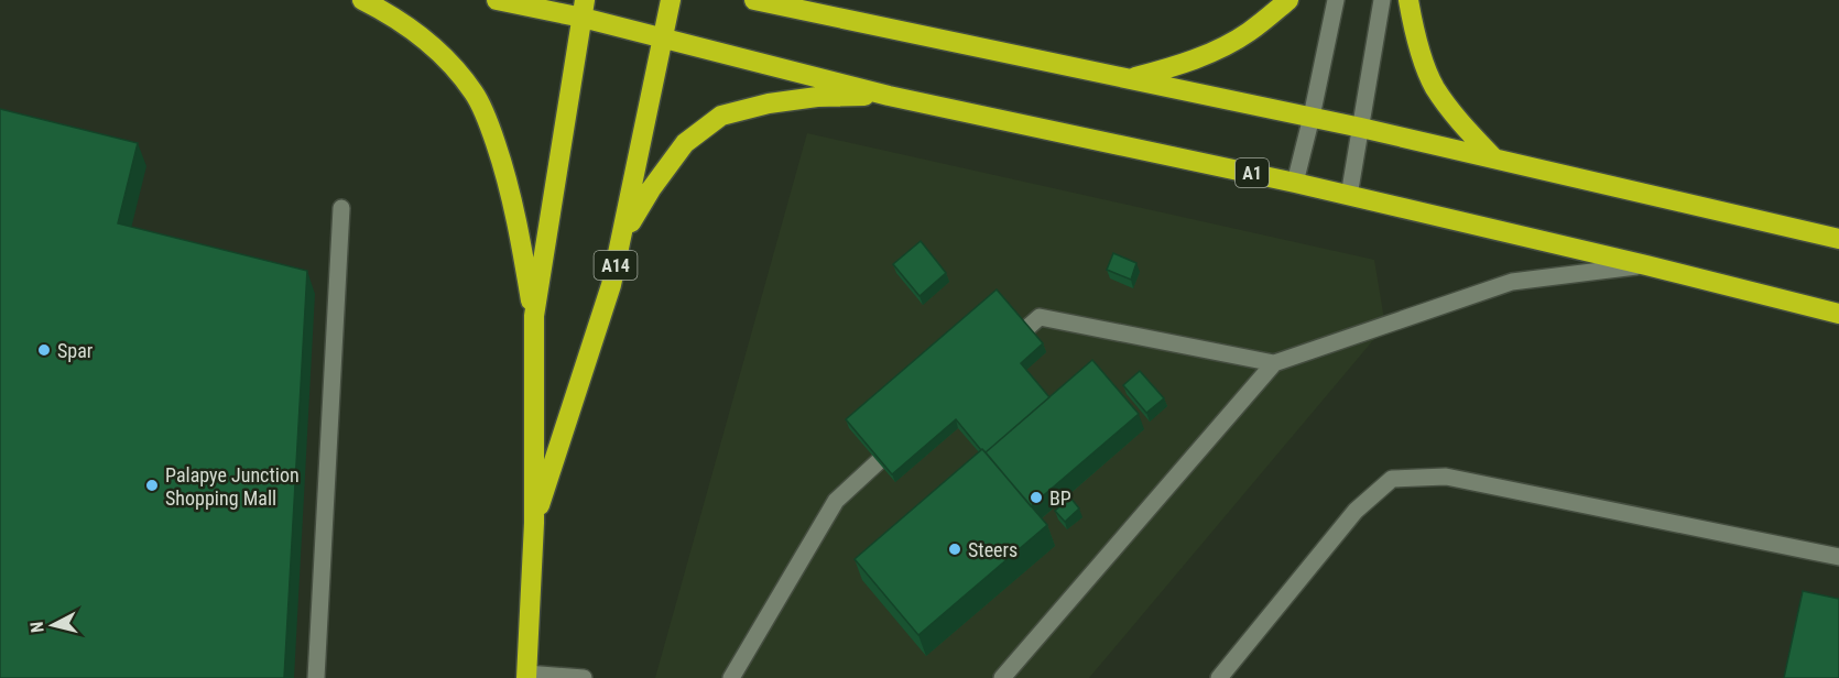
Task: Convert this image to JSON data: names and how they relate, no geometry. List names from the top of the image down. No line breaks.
{"streets":{"highway":["A1","A14"]},"crossings":[["A1","A14"]],"places":["Spar","Palapye Junction Shopping Mall","BP","Steers"],"north":"left"}
